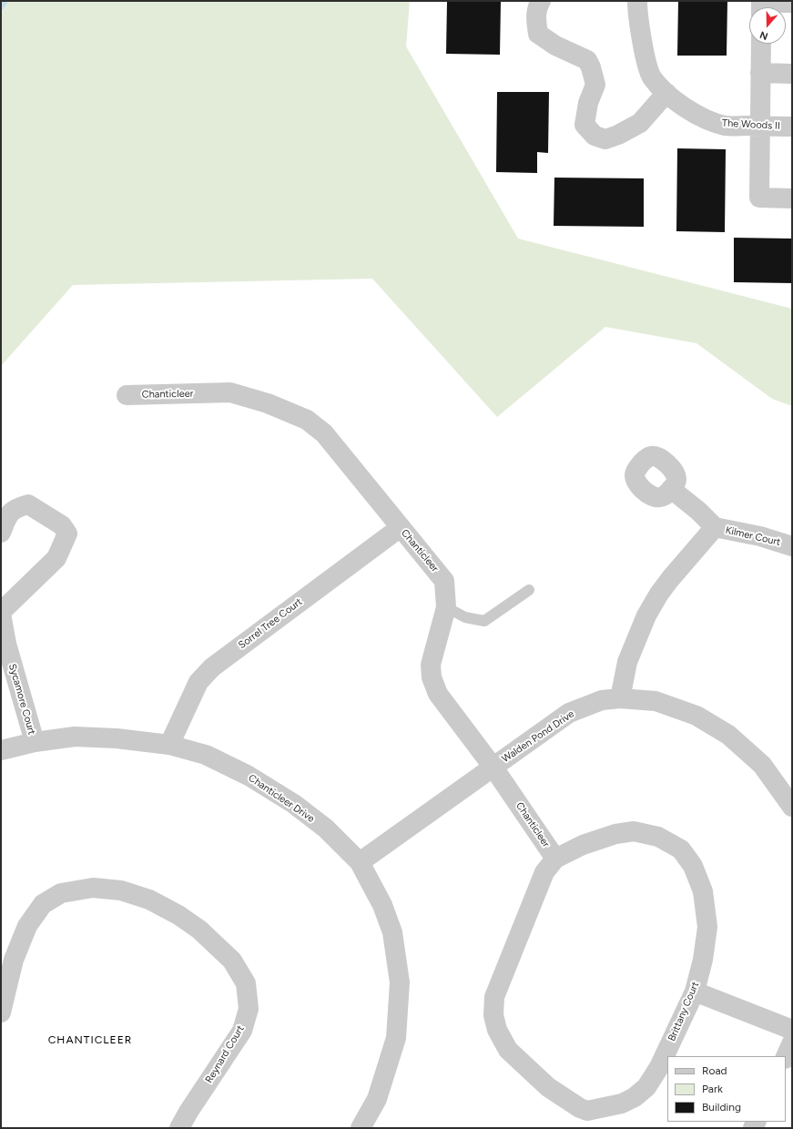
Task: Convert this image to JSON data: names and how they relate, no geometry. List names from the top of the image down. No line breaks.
{"streets":{"street":["The Woods II","Chanticleer","Kilmer Court","Sorrel Tree Court","Sycamore Court","Walden Pond Drive","Chanticleer Drive","Brittany Court","Reynard Court"]},"crossings":[["Chanticleer","Sorrel Tree Court"],["Chanticleer","Walden Pond Drive"],["Chanticleer","Brittany Court"],["Sorrel Tree Court","Chanticleer Drive"],["Sycamore Court","Chanticleer Drive"],["Walden Pond Drive","Chanticleer Drive"]],"districts":["CHANTICLEER"],"legend":["Road","Park","Building"],"north":"bottom"}
